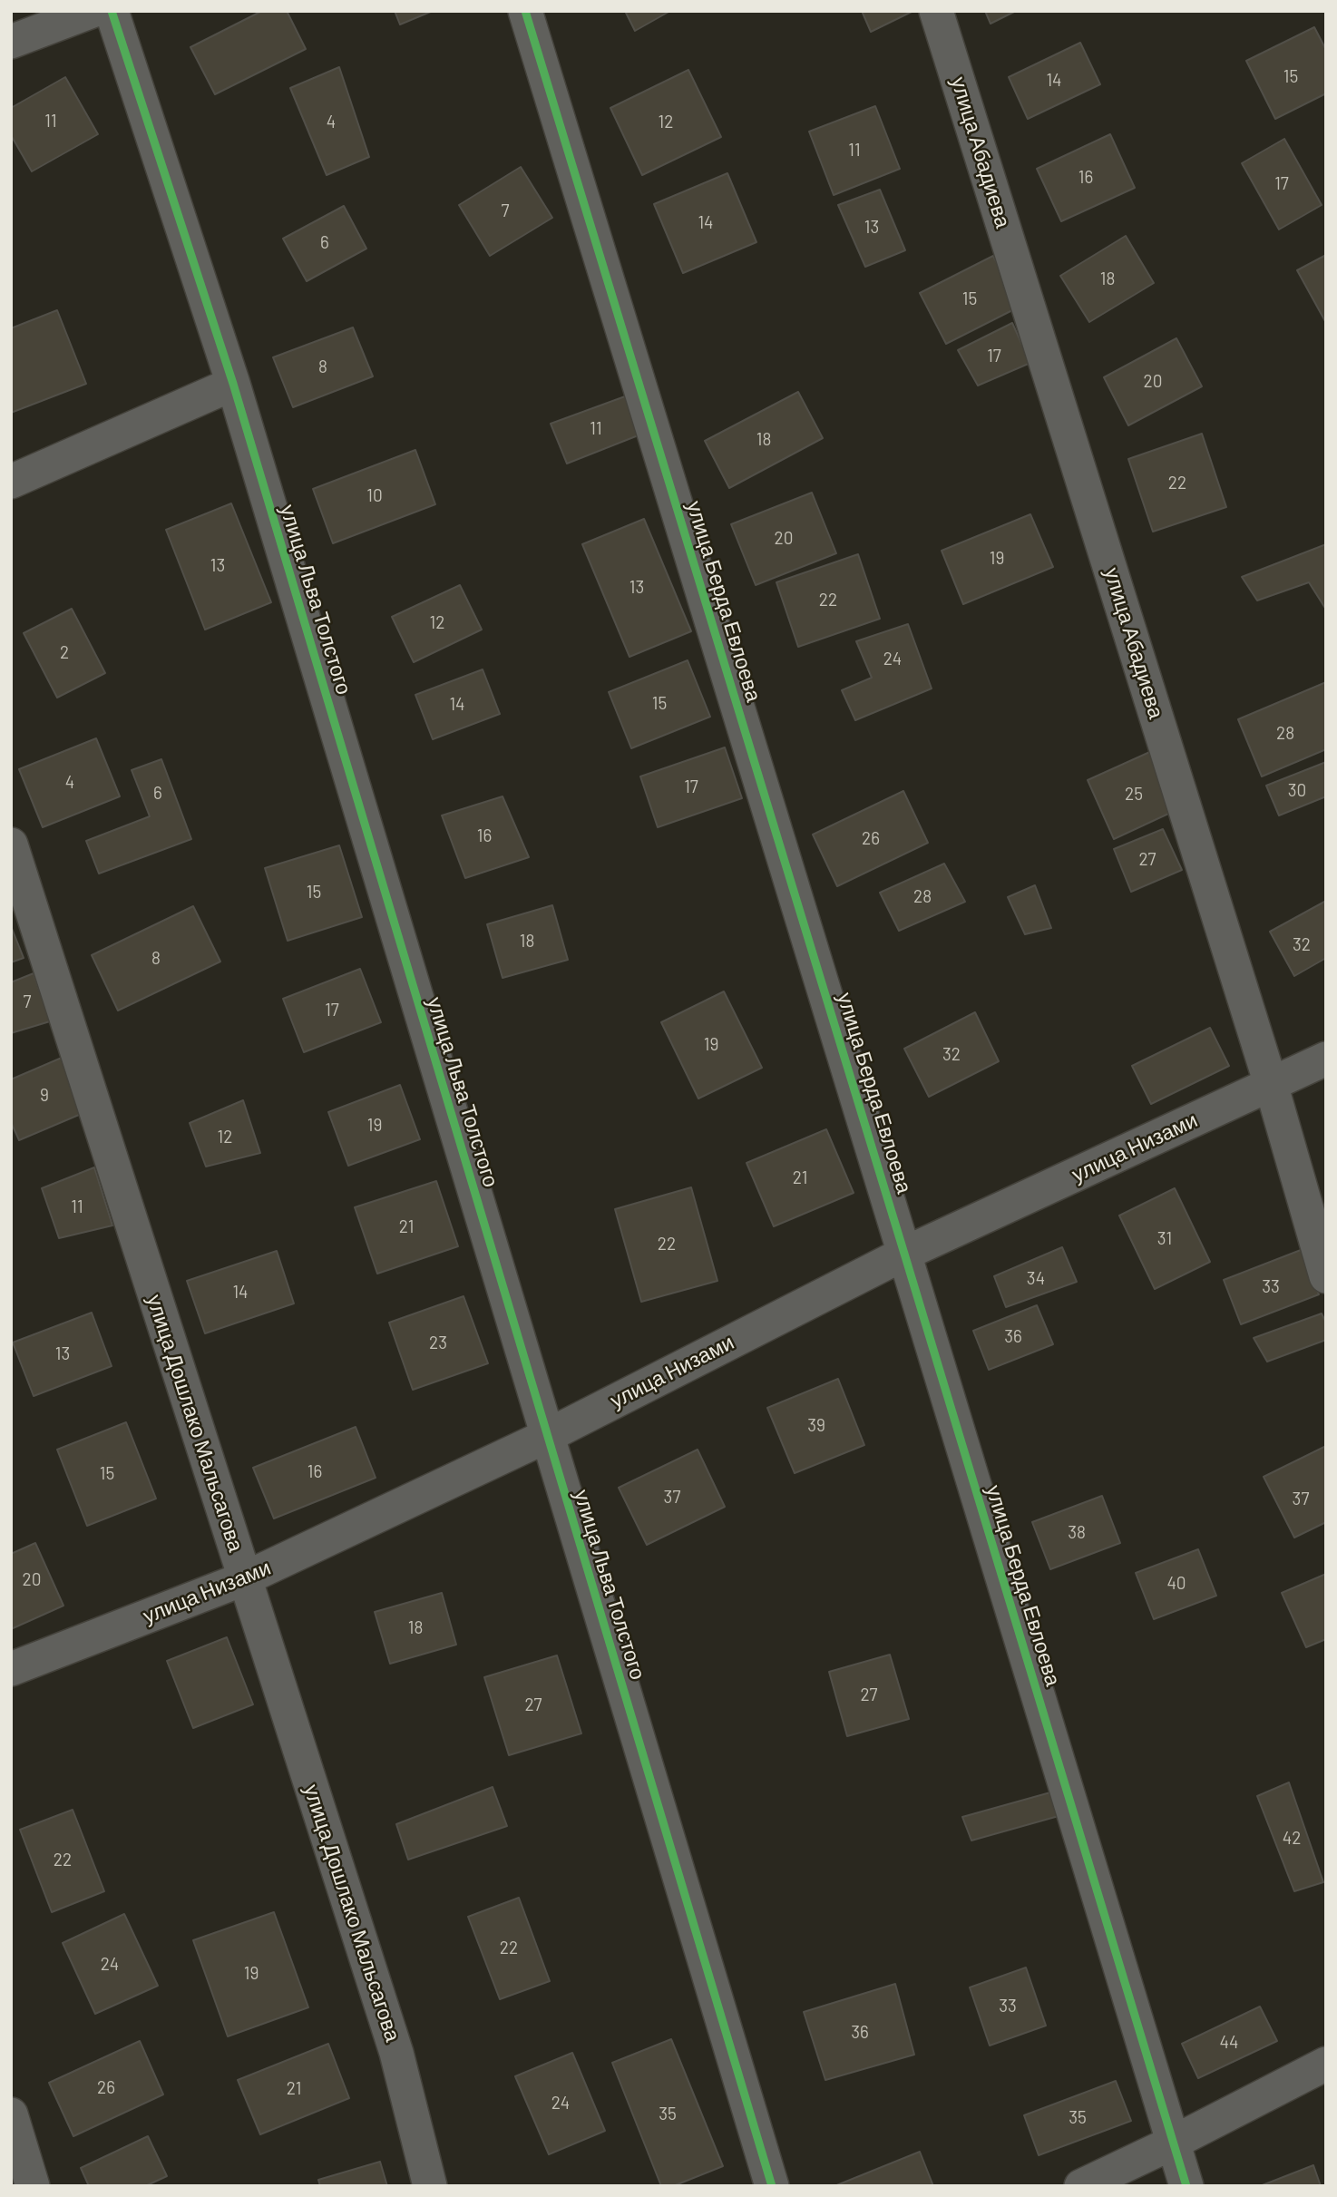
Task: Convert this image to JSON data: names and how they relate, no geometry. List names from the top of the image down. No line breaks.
{"streets":{"street":["улица Абадиева","улица Льва Толстого","улица Берда Евлоева","улица Низами","улица Дошлако Мальсагова"]},"crossings":[["улица Абадиева","улица Низами"],["улица Льва Толстого","улица Низами"],["улица Берда Евлоева","улица Низами"],["улица Низами","улица Дошлако Мальсагова"]],"house_numbers":["15","14","11","4","12","11","16","17","7","14","13","6","18","15","17","8","20","11","18","22","10","20","19","13","13","22","12","2","24","15","14","28","4","17","30","6","25","16","26","27","15","28","18","32","8","7","17","19","32","9","19","12","21","11","21","31","22","34","33","14","36","23","13","39","16","15","37","37","38","20","40","18","27","27","42","22","22","24","19","33","36","44","26","21","24","35","35"]}
